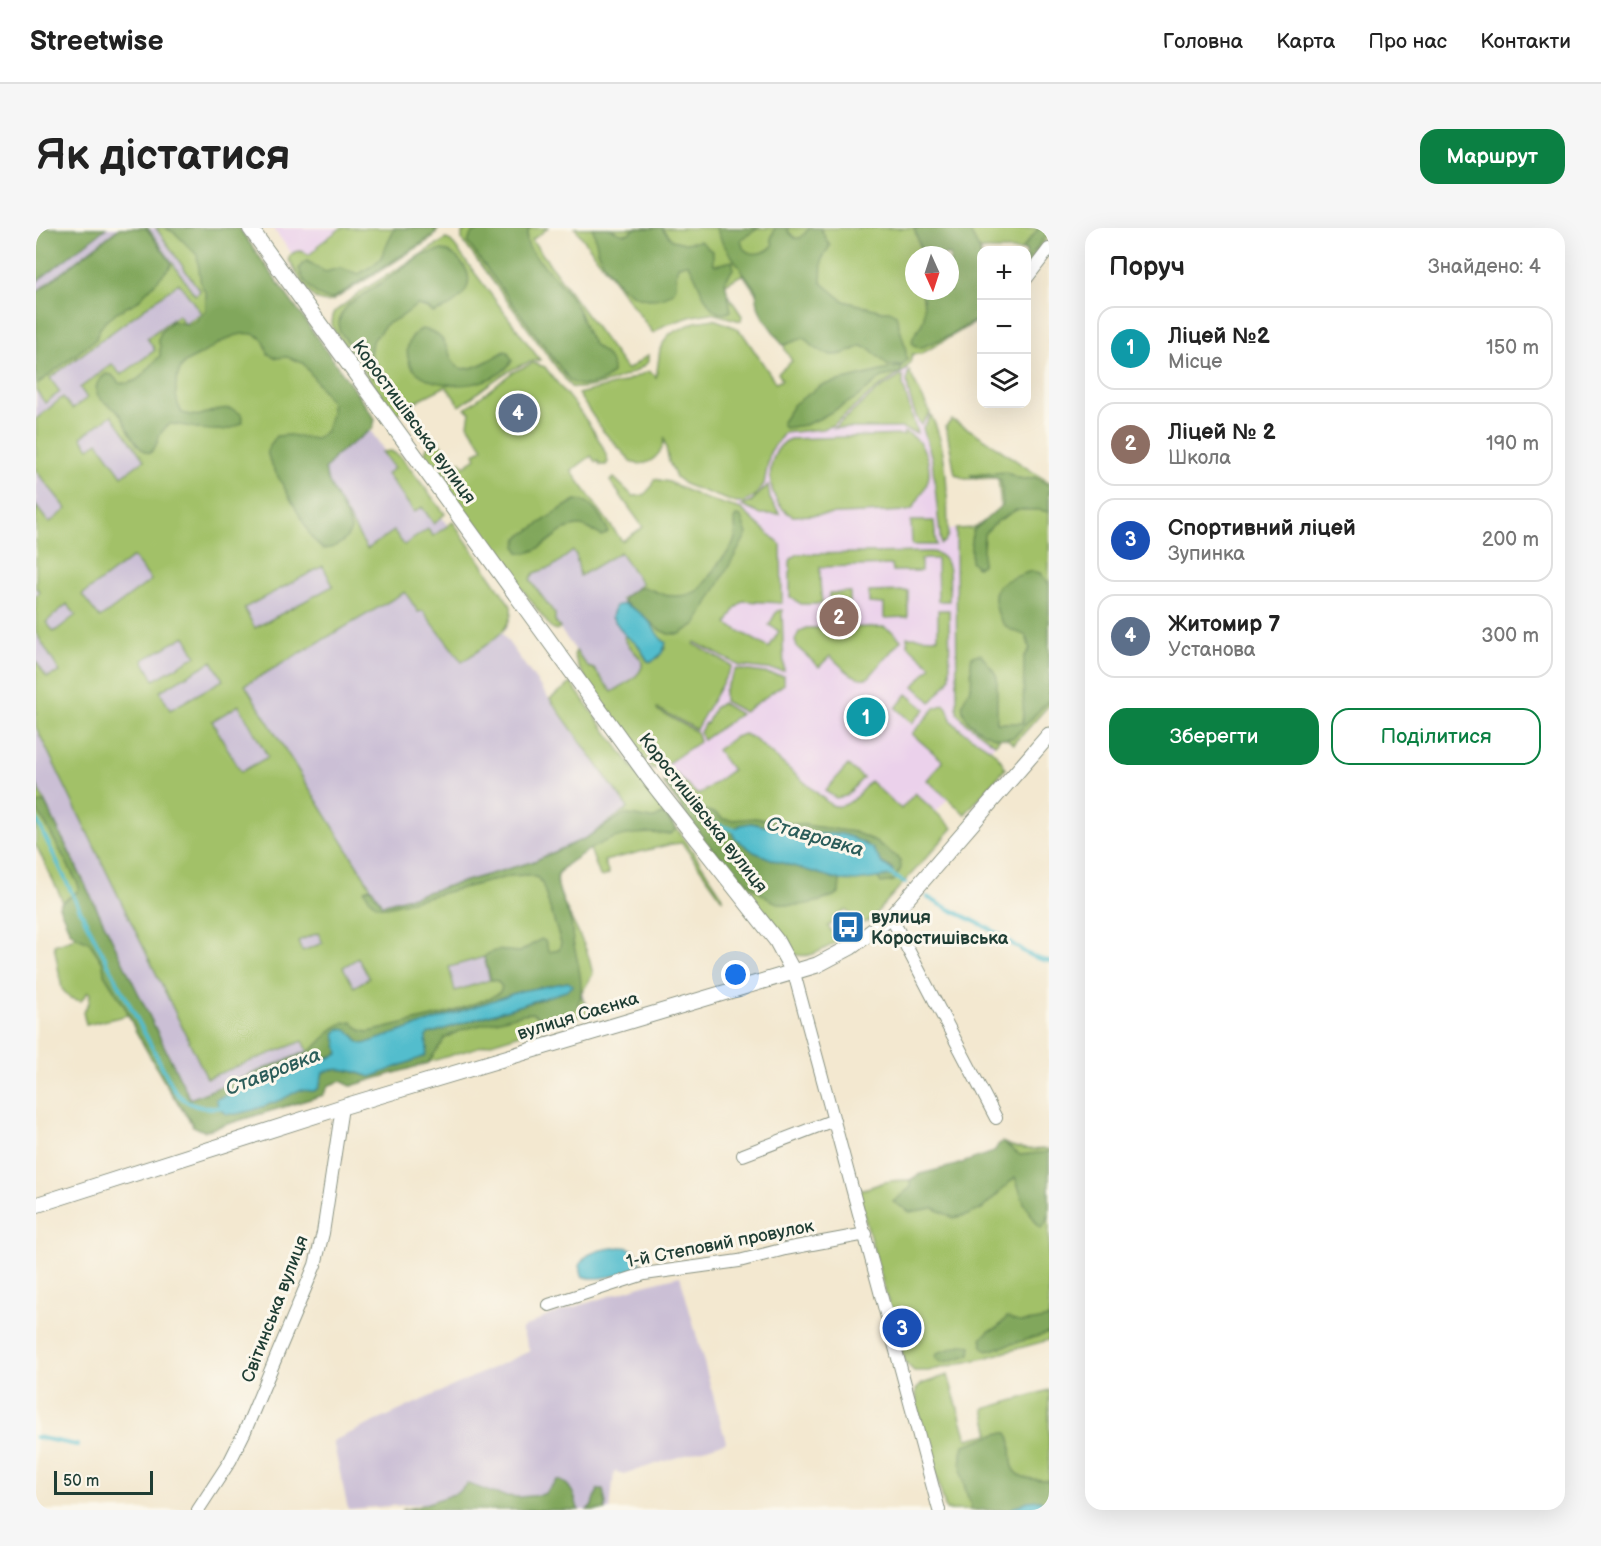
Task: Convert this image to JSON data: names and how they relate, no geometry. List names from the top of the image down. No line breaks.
{"streets":{"street":["Коростишівська вулиця","вулиця Саєнка","1-й Степовий провулок","Світинська вулиця"]},"crossings":[["Коростишівська вулиця","вулиця Саєнка"],["Коростишівська вулиця","1-й Степовий провулок"],["вулиця Саєнка","Світинська вулиця"]],"water":["Ставровка"],"places":{"bus stop":["вулиця Коростишівська"]},"scale_bar":"50 m","north":"bottom","page":{"header":"Streetwise","nav":["Головна","Карта","Про нас","Контакти"],"buttons":["Маршрут",["Зберегти","Поділитися"]],"title":"Як дістатися","heading":["Поруч","Знайдено: 4"],"map_buttons":["+","−"],"list":[{"mark":"1","name":"Ліцей №2","note":"Місце","value":"150 m"},{"mark":"2","name":"Ліцей № 2","note":"Школа","value":"190 m"},{"mark":"3","name":"Спортивний ліцей","note":"Зупинка","value":"200 m"},{"mark":"4","name":"Житомир 7","note":"Установа","value":"300 m"}],"pins":["4","2","1","3"],"scale":"50 m"}}
